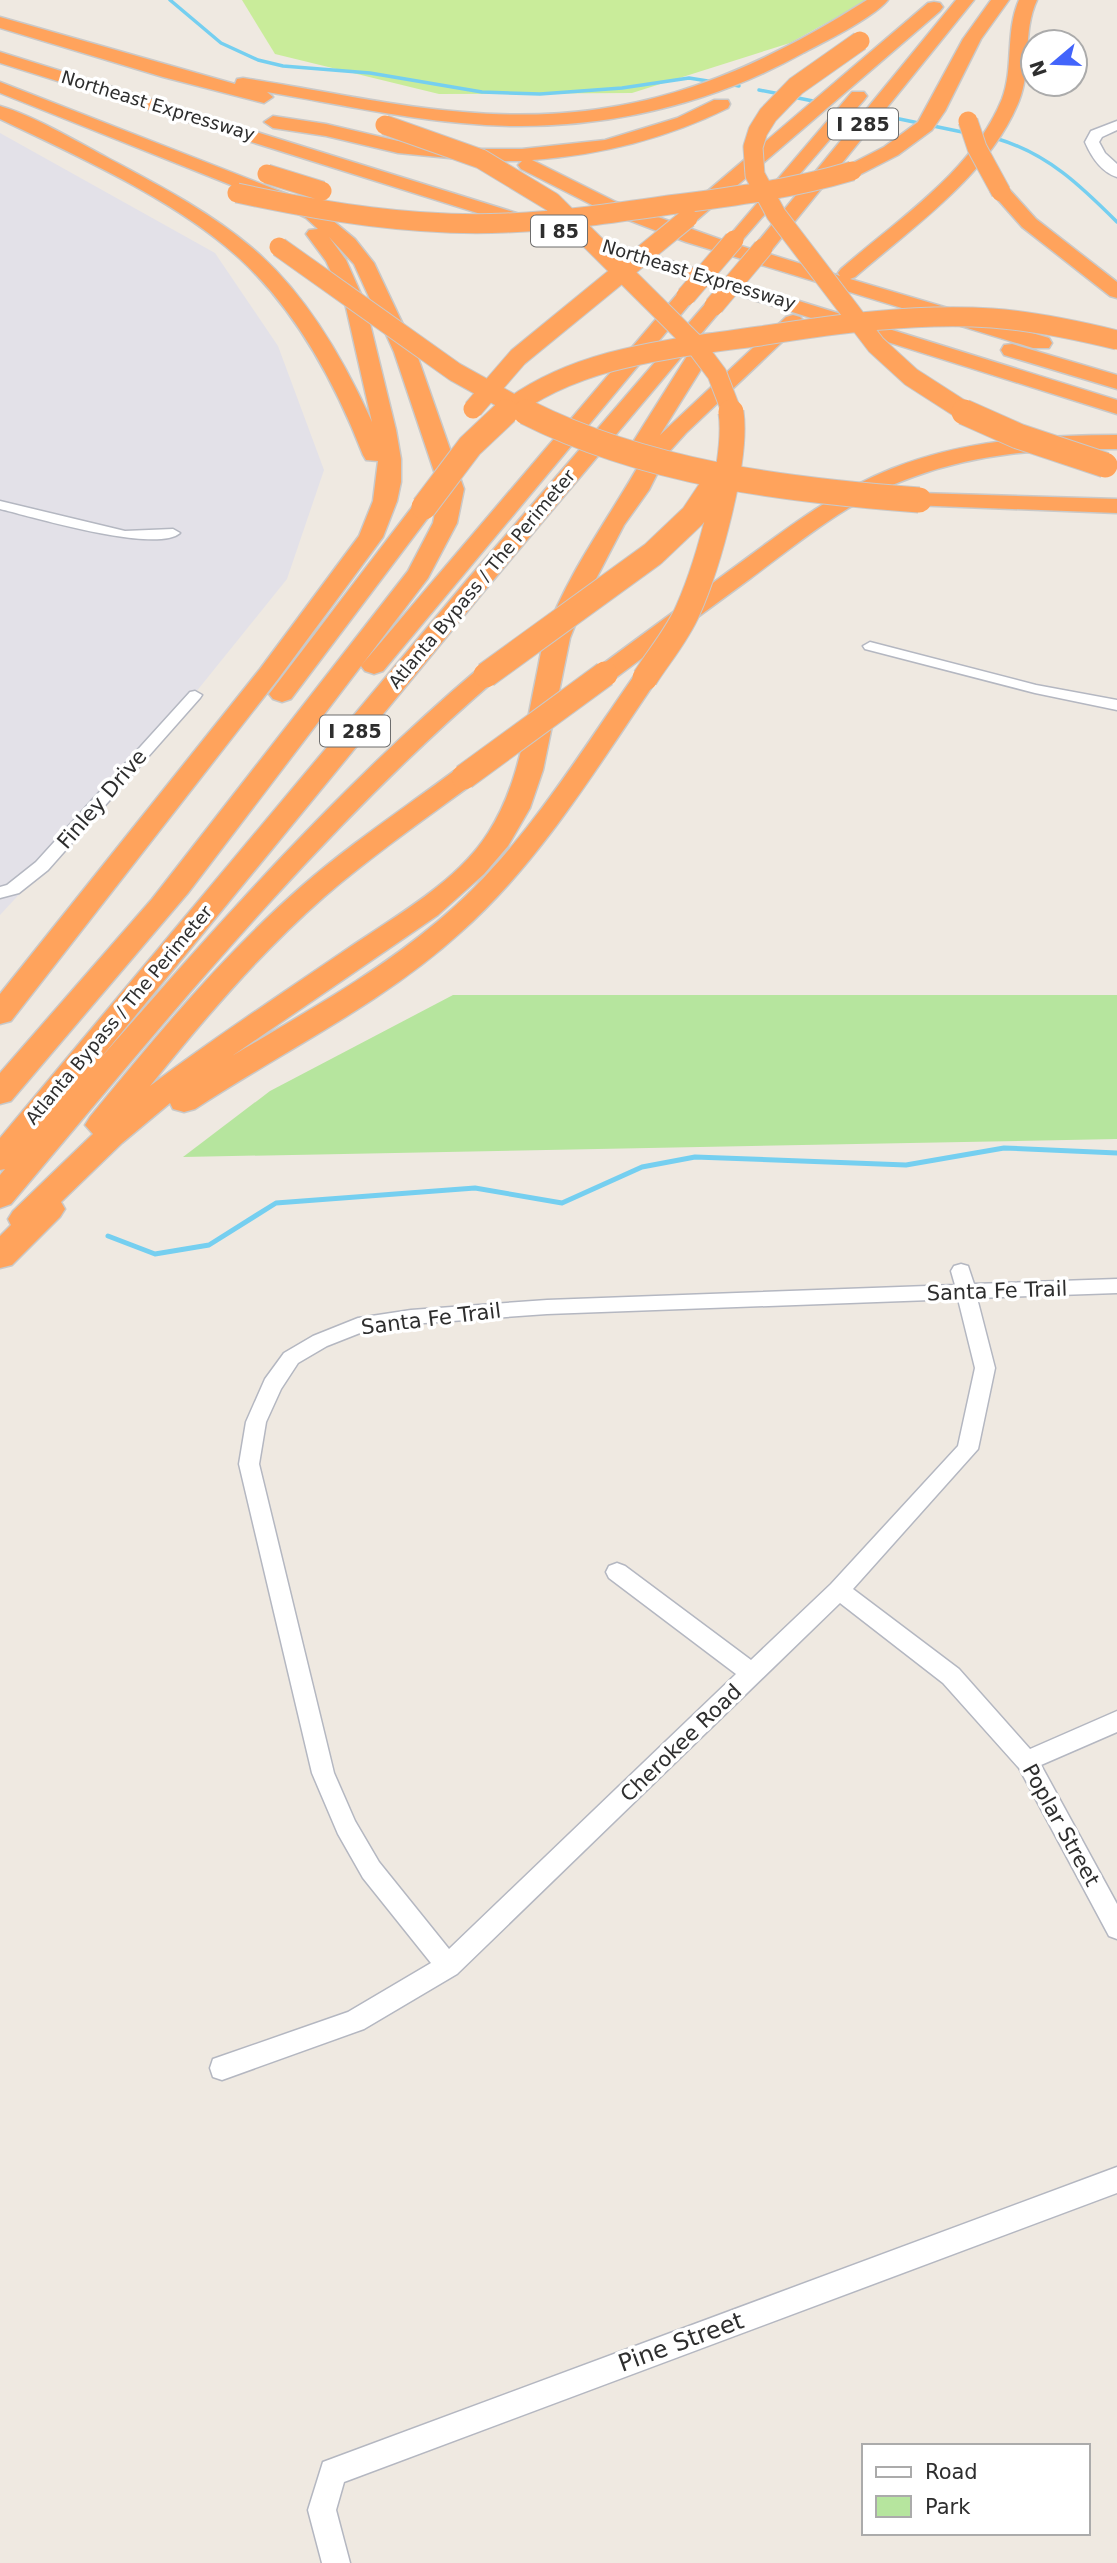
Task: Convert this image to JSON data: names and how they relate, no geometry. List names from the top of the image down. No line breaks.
{"streets":{"highway":["Northeast Expressway","I 285","I 85","Atlanta Bypass / The Perimeter"],"street":["Finley Drive","Santa Fe Trail","Cherokee Road","Poplar Street","Pine Street"]},"crossings":[["I 285","Atlanta Bypass / The Perimeter"],["Santa Fe Trail","Cherokee Road"],["Cherokee Road","Poplar Street"]],"legend":["Road","Park"],"north":"left"}
